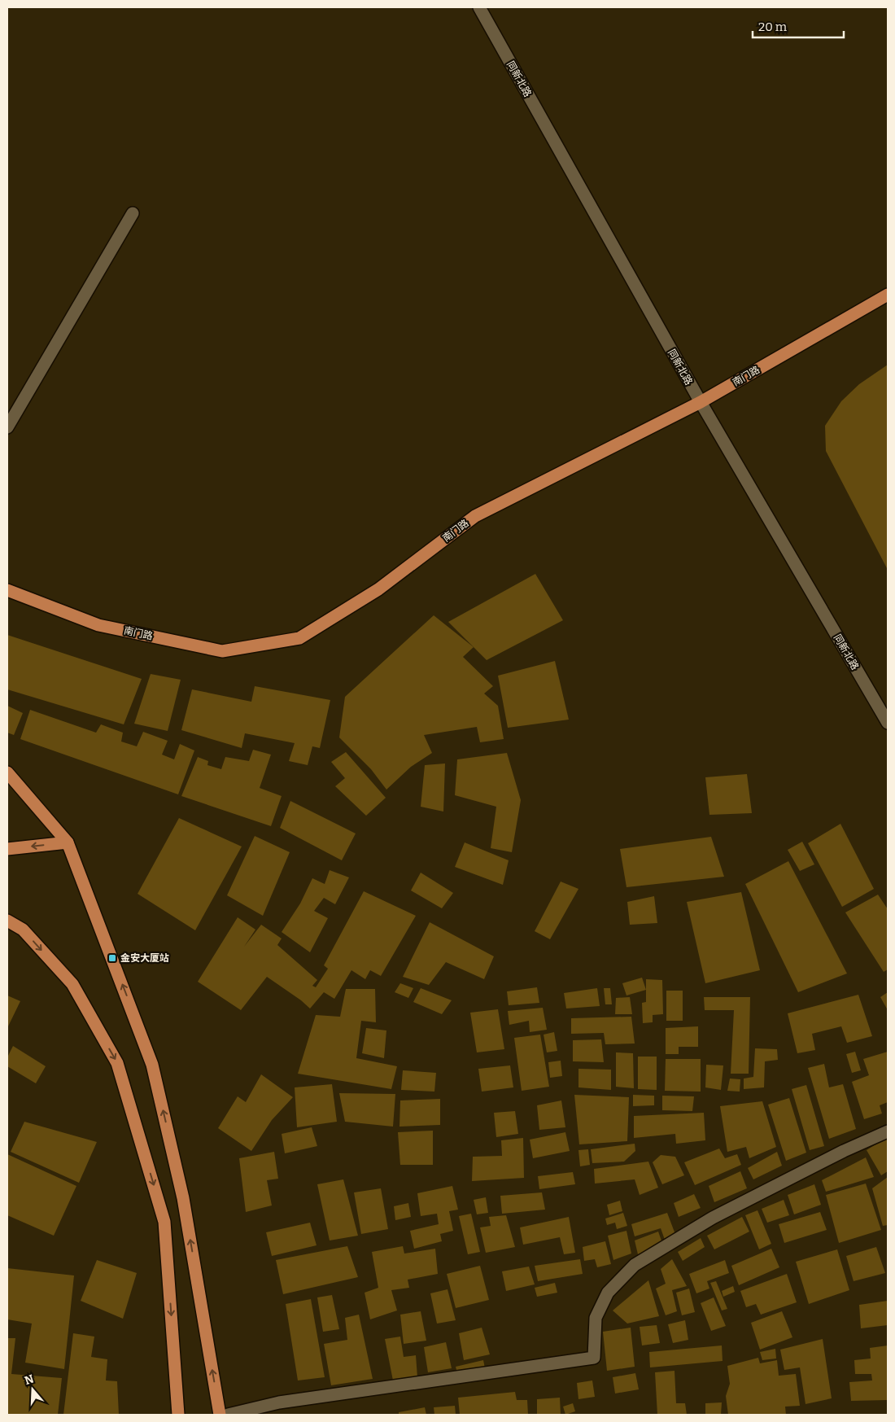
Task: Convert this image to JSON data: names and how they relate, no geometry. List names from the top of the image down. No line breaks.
{"streets":{"main road":["南门路"],"street":["同新北路"]},"crossings":[["同新北路","南门路"]],"places":{"transit":["金安大厦站"]},"scale_bar":"20 m","north":"top"}
